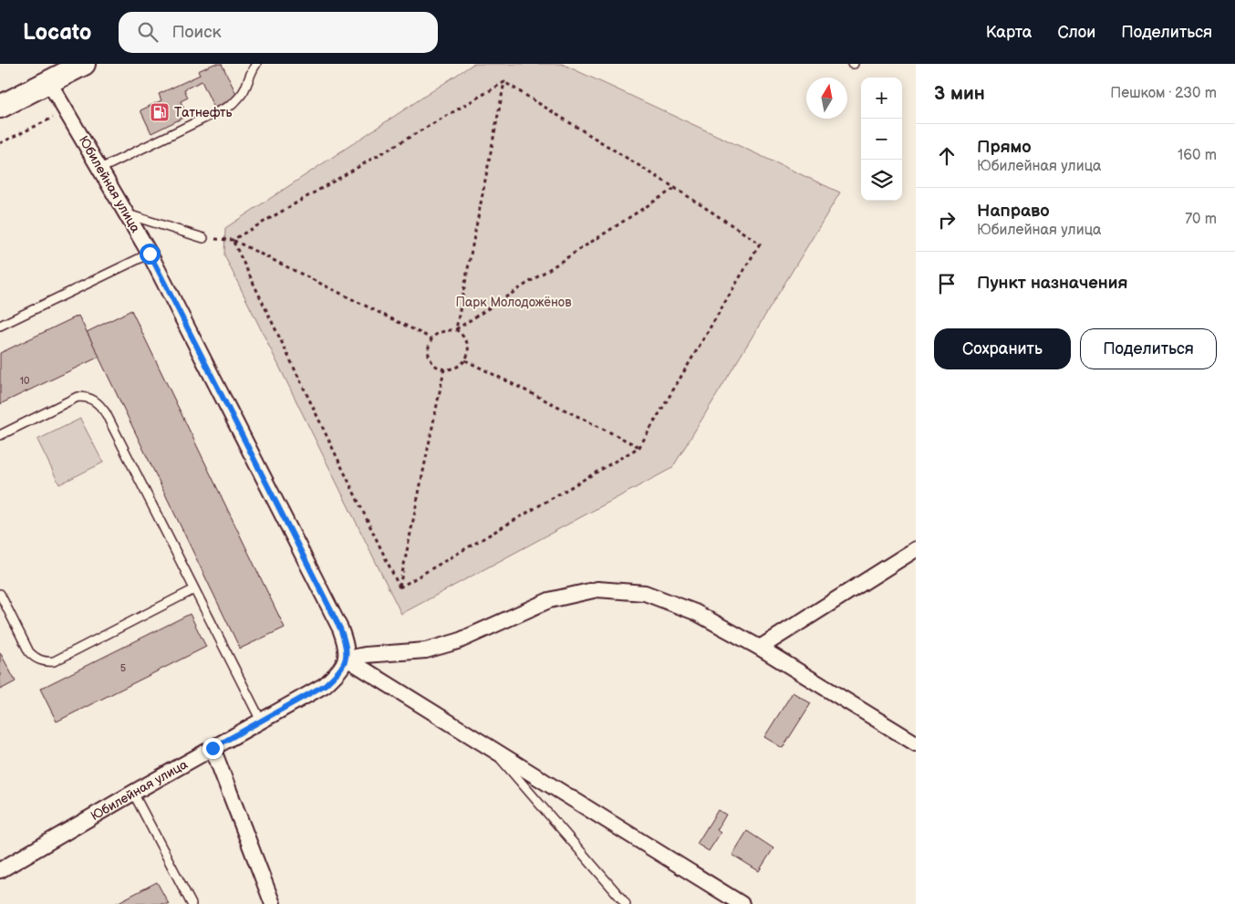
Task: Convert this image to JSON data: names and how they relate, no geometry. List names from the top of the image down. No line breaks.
{"streets":{"street":["Юбилейная улица"]},"parks":["Парк Молодожёнов"],"places":{"fuel station":["Татнефть"]},"house_numbers":["10","5"],"north":"top","page":{"header":"Locato","search":"Поиск","nav":["Карта","Слои","Поделиться"],"heading":["3 мин","Пешком · 230 m"],"map_buttons":["+","−"],"list":[["Прямо","Юбилейная улица","160 m"],["Направо","Юбилейная улица","70 m"],"Пункт назначения"],"buttons":["Сохранить","Поделиться"]}}
